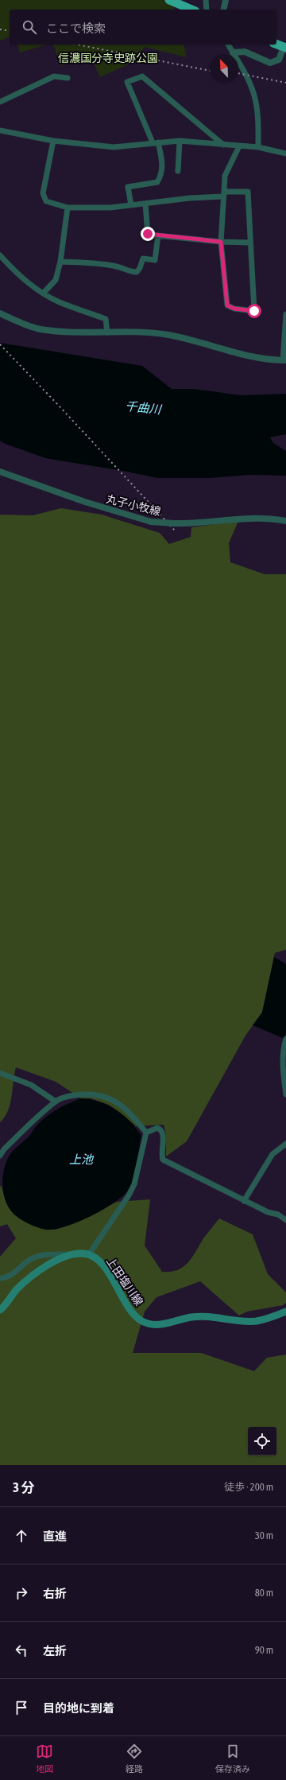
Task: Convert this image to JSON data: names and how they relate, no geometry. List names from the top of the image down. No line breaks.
{"streets":{"main road":["上田塩川線"],"street":["丸子小牧線"]},"water":["千曲川","上池"],"parks":["信濃国分寺史跡公園"],"north":"top left","page":{"search":"ここで検索","heading":["3 分","徒歩 · 200 m"],"list":[["直進","30 m"],["右折","80 m"],["左折","90 m"],"目的地に到着"],"nav":["地図","経路","保存済み"]}}
